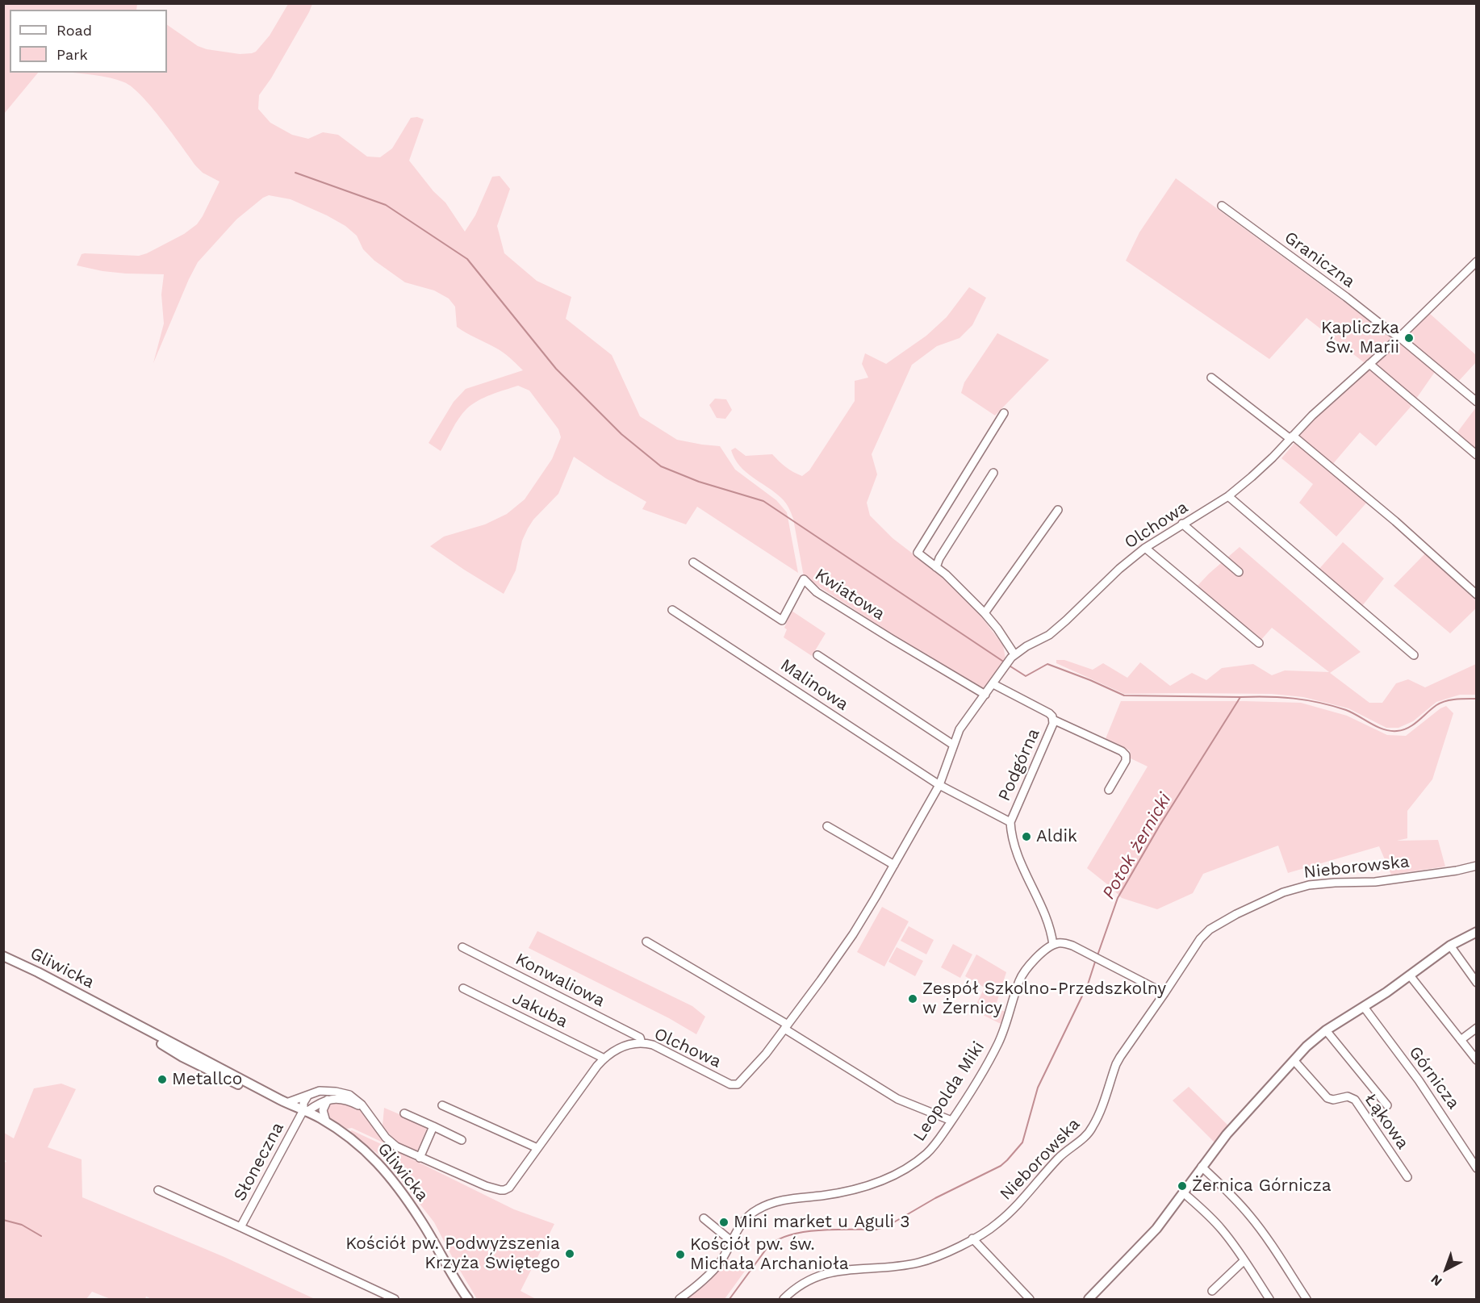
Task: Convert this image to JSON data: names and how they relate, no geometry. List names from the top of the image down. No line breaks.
{"streets":{"street":["Graniczna","Olchowa","Kwiatowa","Malinowa","Podgórna","Nieborowska","Gliwicka","Konwaliowa","Jakuba","Górnicza","Leopolda Miki","Łąkowa","Słoneczna"]},"crossings":[["Graniczna","Olchowa"],["Olchowa","Kwiatowa"],["Olchowa","Malinowa"],["Olchowa","Podgórna"],["Olchowa","Gliwicka"],["Olchowa","Konwaliowa"],["Olchowa","Jakuba"],["Malinowa","Podgórna"],["Podgórna","Leopolda Miki"],["Gliwicka","Słoneczna"]],"water":["Potok żernicki"],"places":["Kapliczka Św. Marii","Aldik","Zespół Szkolno-Przedszkolny w Żernicy","Metallco","Żernica Górnicza","Mini market u Aguli 3","Kościół pw. Podwyższenia Krzyża Świętego","Kościół pw. św. Michała Archanioła"],"legend":["Road","Park"],"north":"bottom left"}
